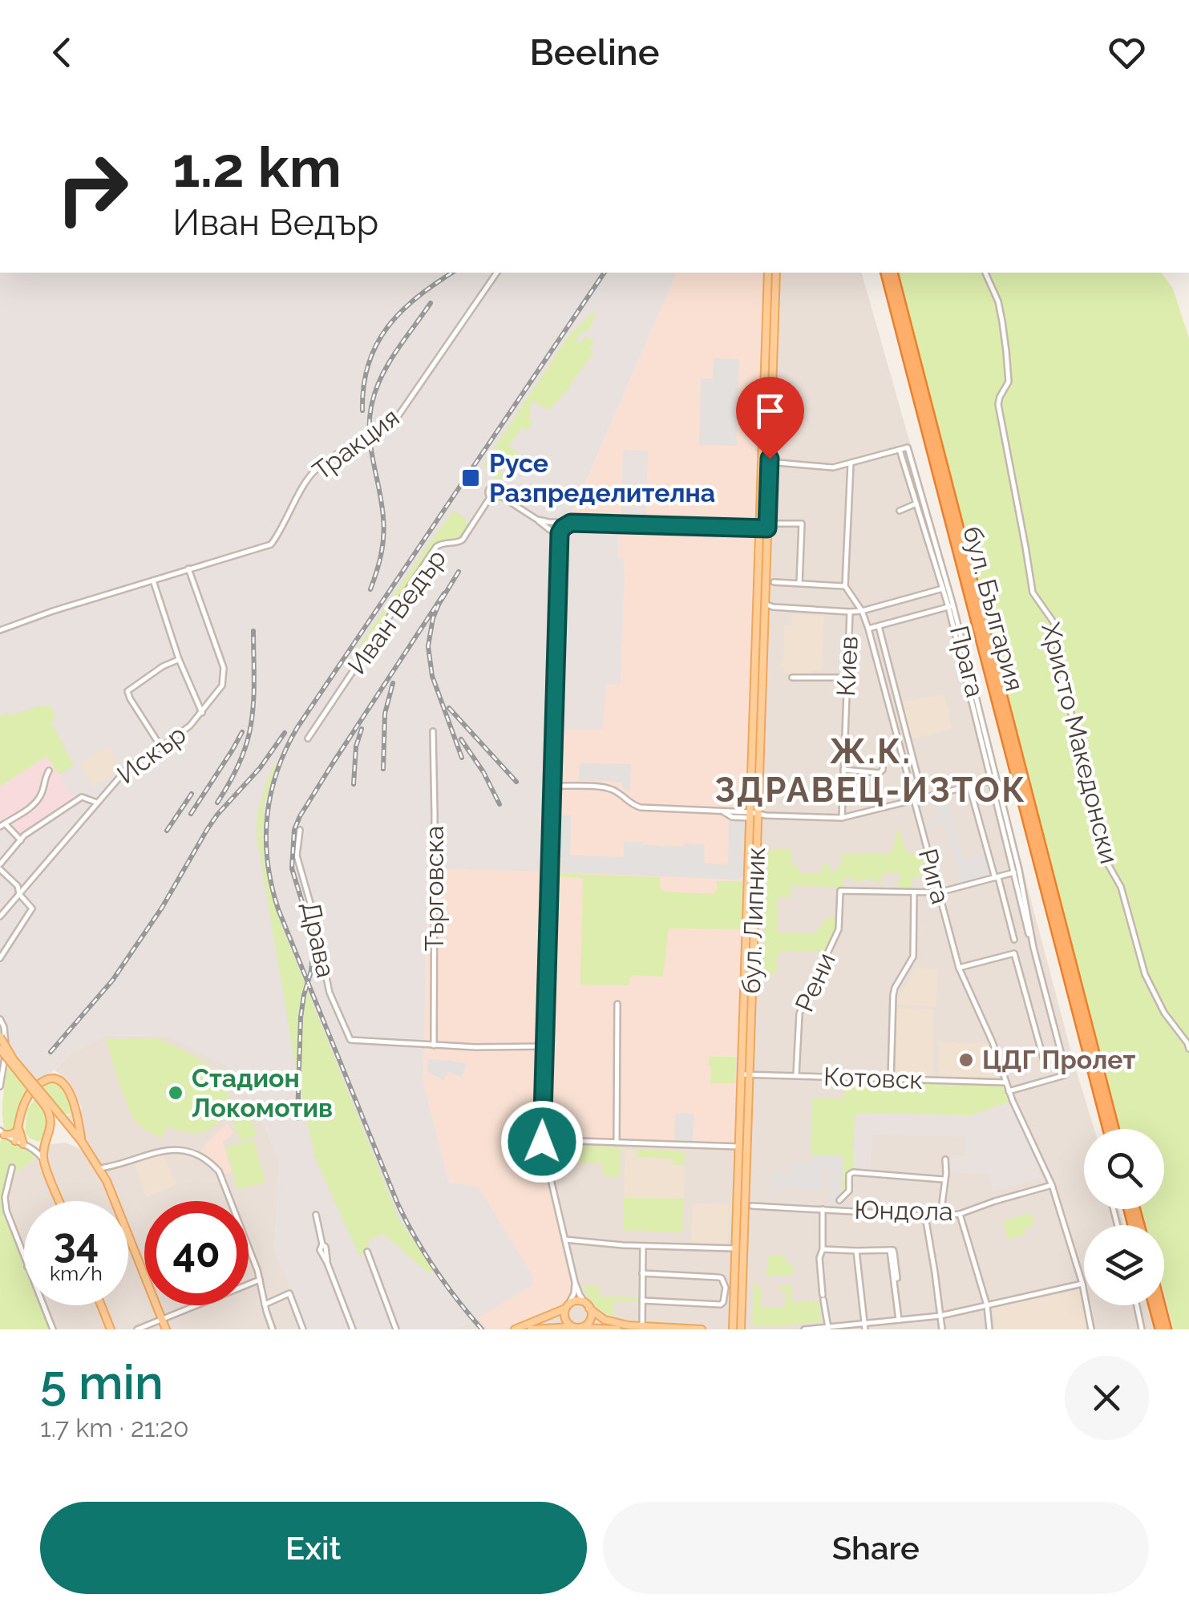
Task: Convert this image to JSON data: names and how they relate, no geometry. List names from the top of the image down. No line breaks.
{"streets":{"highway":["бул. България"],"main road":["бул. Липник"],"street":["Тракция","Иван Ведър","Прага","Киев","Христо Македонски","Искър","Рига","Търговска","Драва","Рени","Котовск","Юндола"]},"crossings":[["Тракция","Искър"],["Рига","Котовск"],["Рига","Юндола"],["Търговска","Драва"],["бул. Липник","Котовск"],["бул. Липник","Юндола"],["Рени","Котовск"]],"districts":["Ж.К. ЗДРАВЕЦ-ИЗТОК"],"places":{"transit":["Русе Разпределителна"],"other":["ЦДГ Пролет","Стадион Локомотив"]},"page":{"header":"Beeline","turn":["1.2 km","Иван Ведър"],"speed":"34 km/h","limit":"40","heading":["5 min","1.7 km · 21:20"],"buttons":["Exit","Share"]}}
